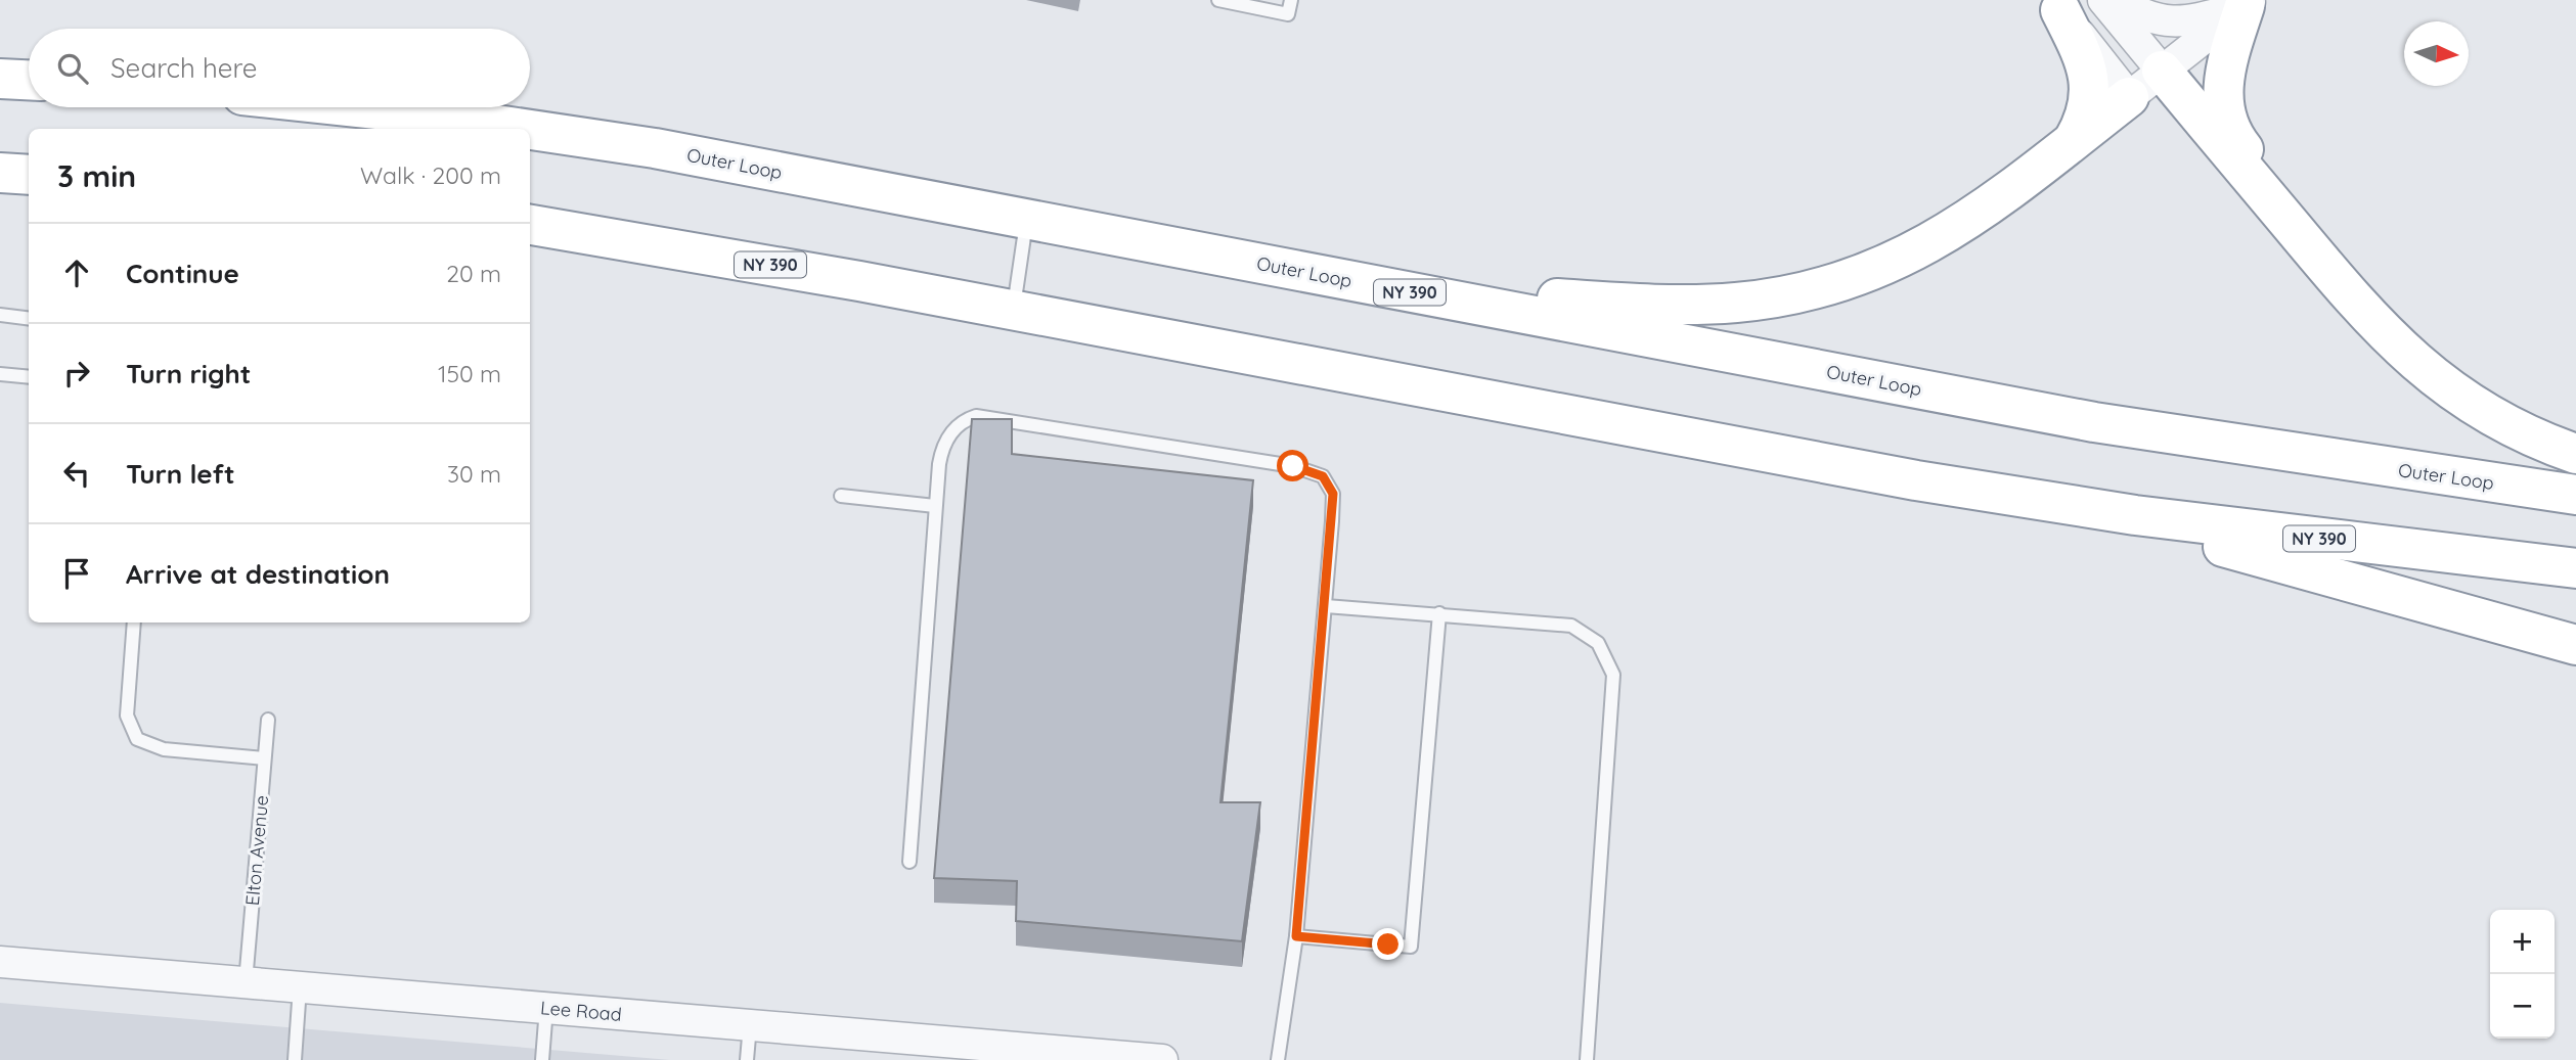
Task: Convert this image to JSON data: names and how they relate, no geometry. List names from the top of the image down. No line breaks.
{"streets":{"highway":["Outer Loop","NY 390"],"street":["Lee Road"],"lane":["Elton Avenue"]},"crossings":[["Elton Avenue","Lee Road"]],"north":"right","page":{"search":"Search here","heading":["3 min","Walk · 200 m"],"list":[["Continue","20 m"],["Turn right","150 m"],["Turn left","30 m"],"Arrive at destination"],"map_buttons":["+","−"]}}
